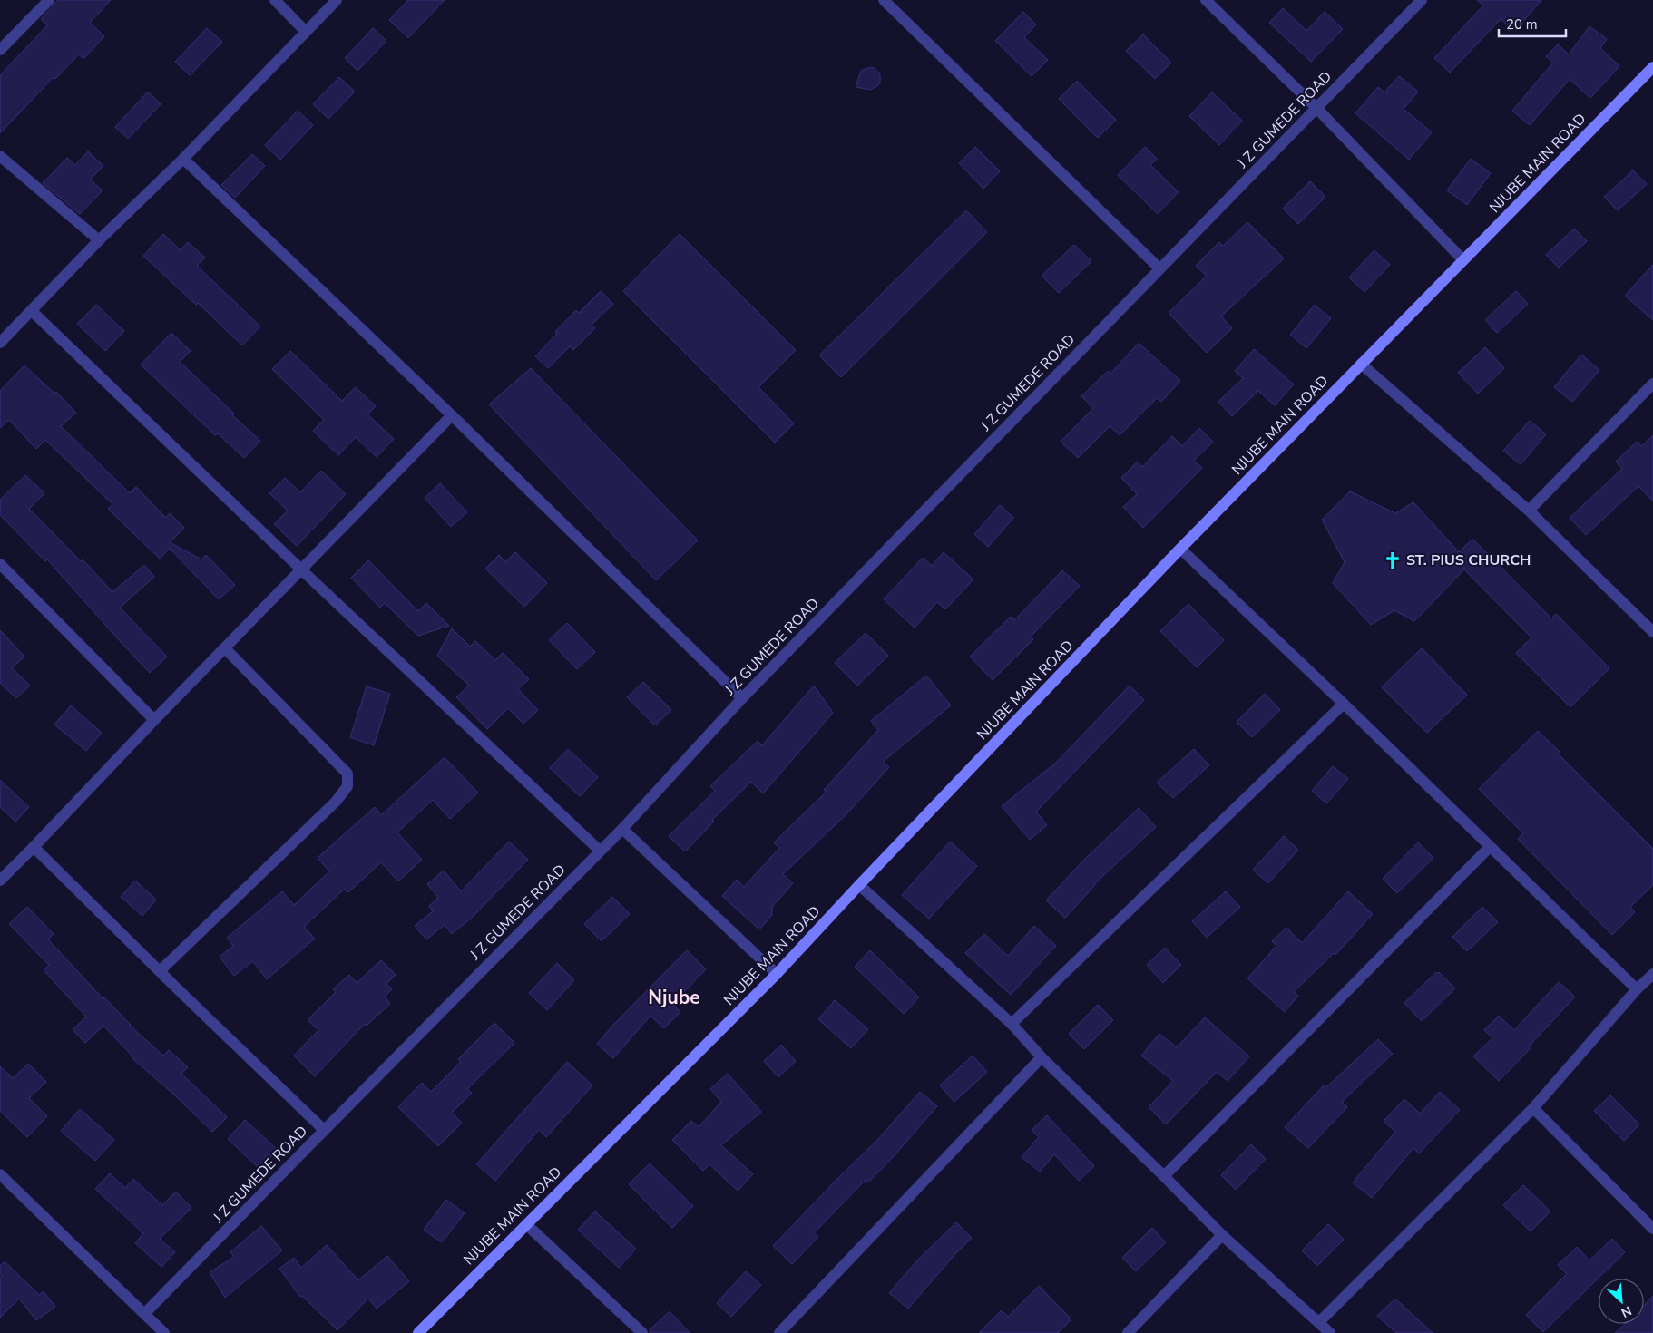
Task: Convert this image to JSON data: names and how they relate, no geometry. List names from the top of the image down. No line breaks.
{"streets":{"street":["J Z GUMEDE ROAD","NJUBE MAIN ROAD"]},"districts":["Njube"],"places":{"church":["ST. PIUS CHURCH"]},"scale_bar":"20 m","north":"bottom right"}
